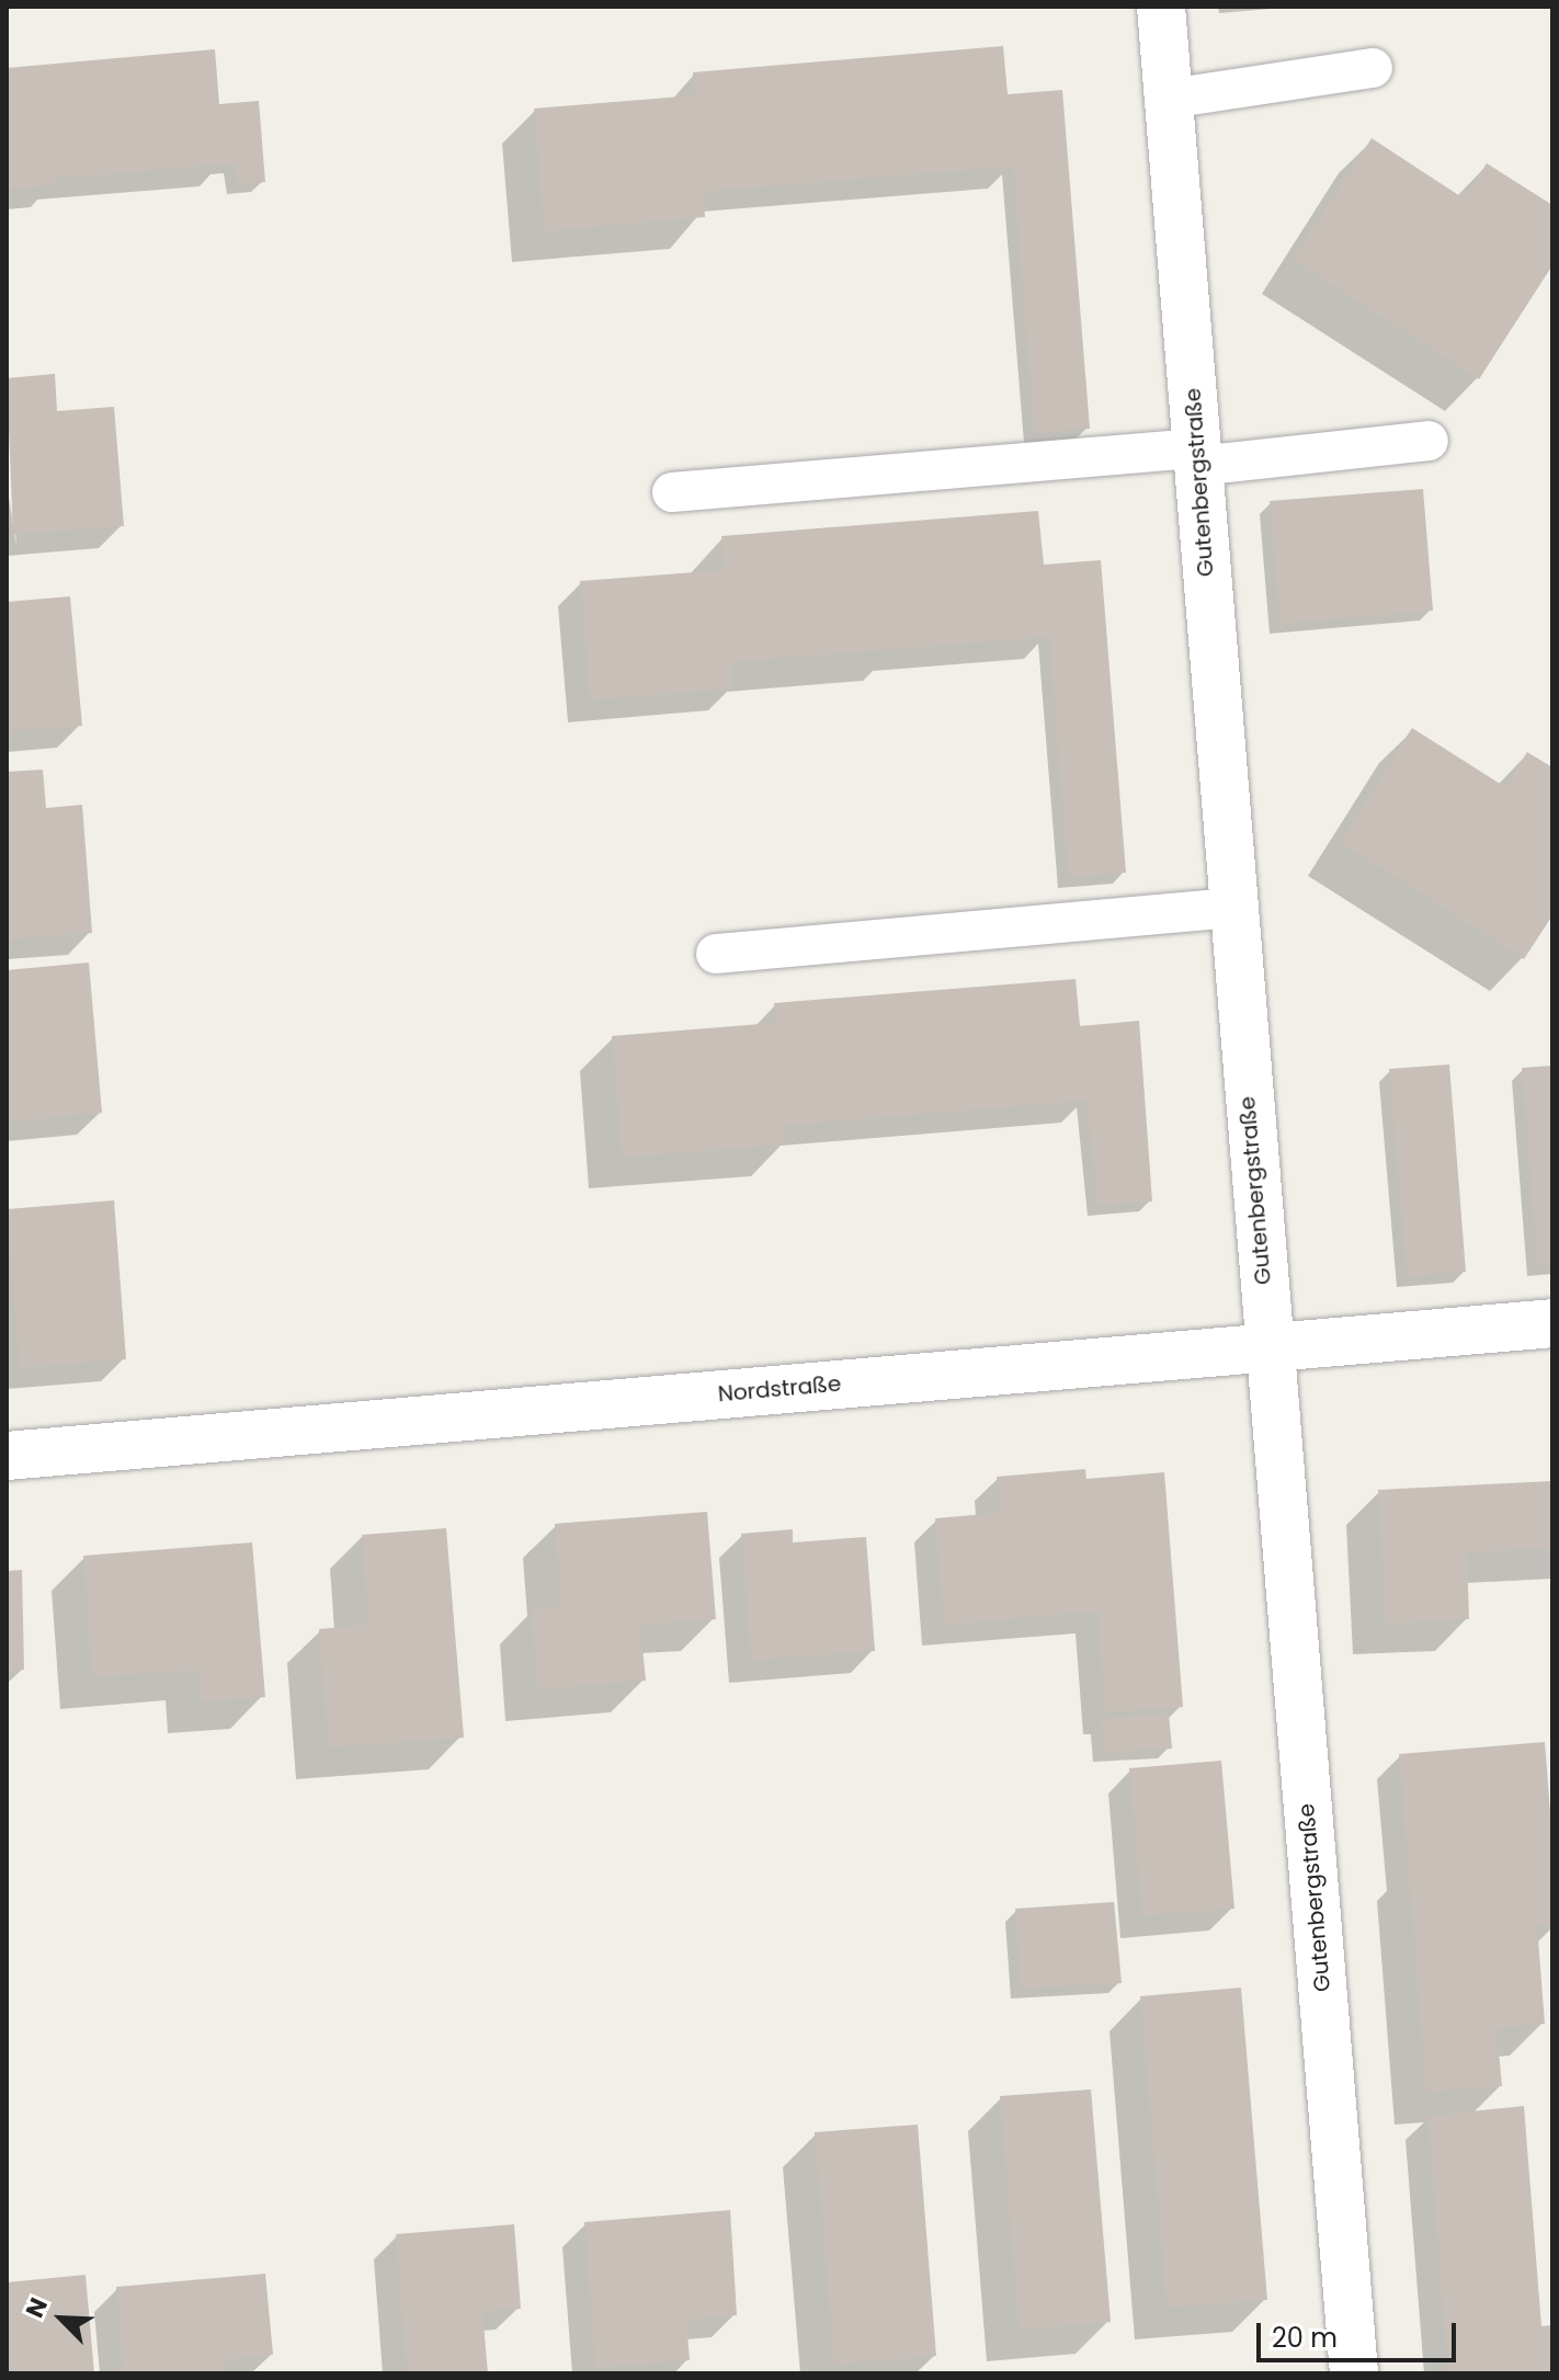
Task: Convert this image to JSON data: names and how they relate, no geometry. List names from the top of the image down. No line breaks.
{"streets":{"street":["Gutenbergstraße","Nordstraße"]},"crossings":[["Gutenbergstraße","Nordstraße"]],"scale_bar":"20 m","north":"top left"}
